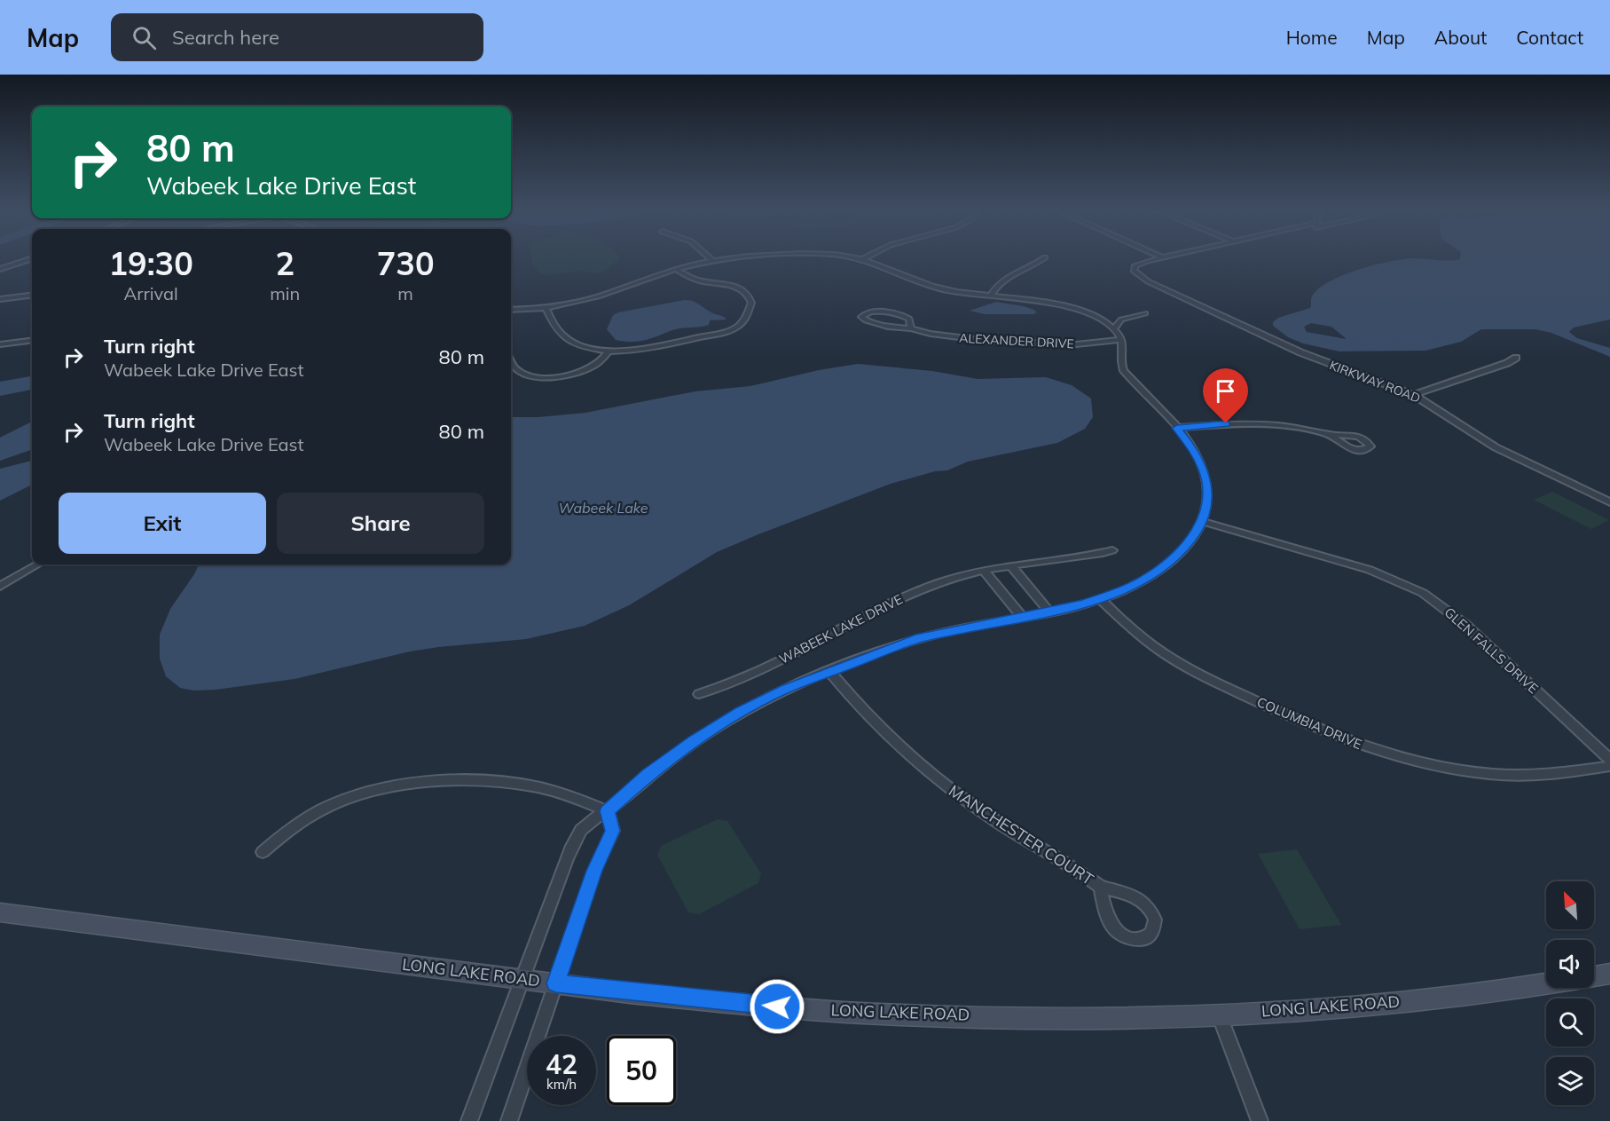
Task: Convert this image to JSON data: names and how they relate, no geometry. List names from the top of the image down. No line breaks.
{"streets":{"main road":["LONG LAKE ROAD"],"street":["ALEXANDER DRIVE","KIRKWAY ROAD","WABEEK LAKE DRIVE","GLEN FALLS DRIVE","COLUMBIA DRIVE","MANCHESTER COURT"]},"water":["Wabeek Lake"],"north":"top left","page":{"header":"Map","search":"Search here","nav":["Home","Map","About","Contact"],"turn":["80 m","Wabeek Lake Drive East"],"eta":["19:30","Arrival","2","min","730","m"],"list":[{"name":"Turn right","note":"Wabeek Lake Drive East","value":"80 m"},{"name":"Turn right","note":"Wabeek Lake Drive East","value":"80 m"}],"buttons":["Exit","Share"],"speed":"42 km/h","limit":"50"}}
